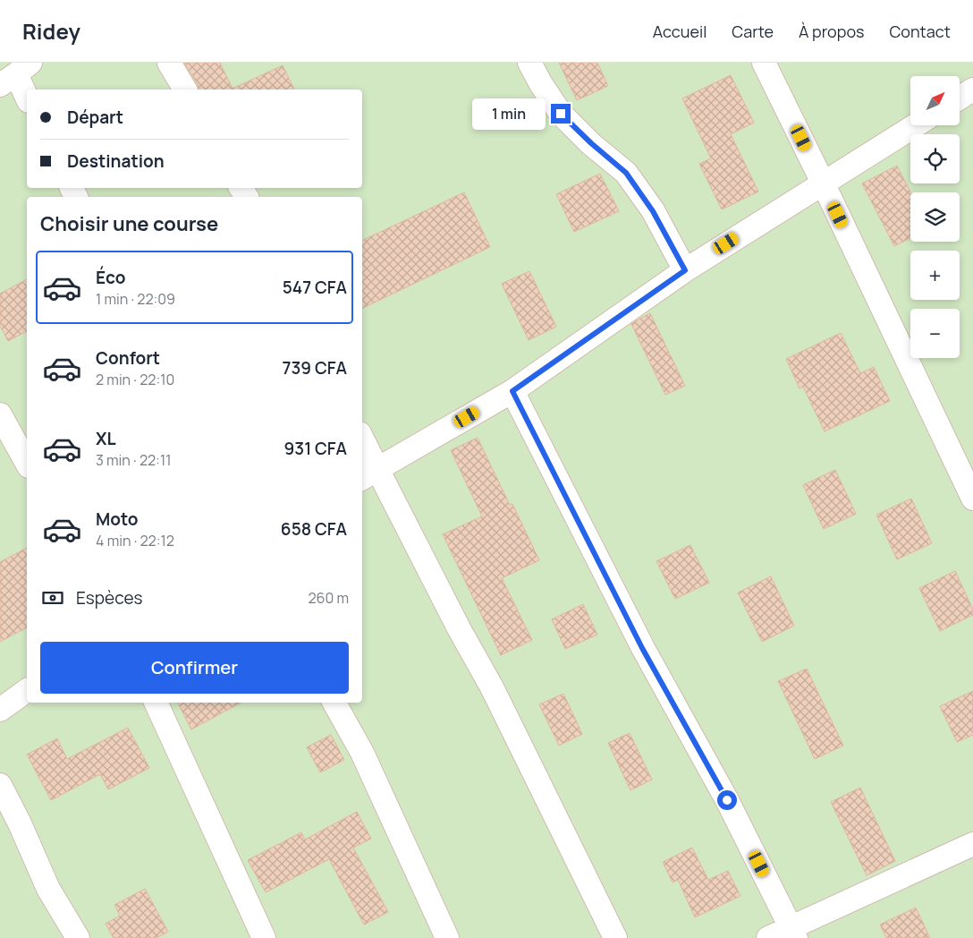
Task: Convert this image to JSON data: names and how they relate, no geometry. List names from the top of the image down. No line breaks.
{"north":"top right","page":{"header":"Ridey","nav":["Accueil","Carte","À propos","Contact"],"map_buttons":["+","−"],"banner":["Départ","Destination"],"bubble":"1 min","heading":"Choisir une course","list":[{"name":"Éco","note":"1 min · 22:09","value":"547 CFA"},{"name":"Confort","note":"2 min · 22:10","value":"739 CFA"},{"name":"XL","note":"3 min · 22:11","value":"931 CFA"},{"name":"Moto","note":"4 min · 22:12","value":"658 CFA"}],"pay":["Espèces","260 m"],"buttons":"Confirmer"}}
